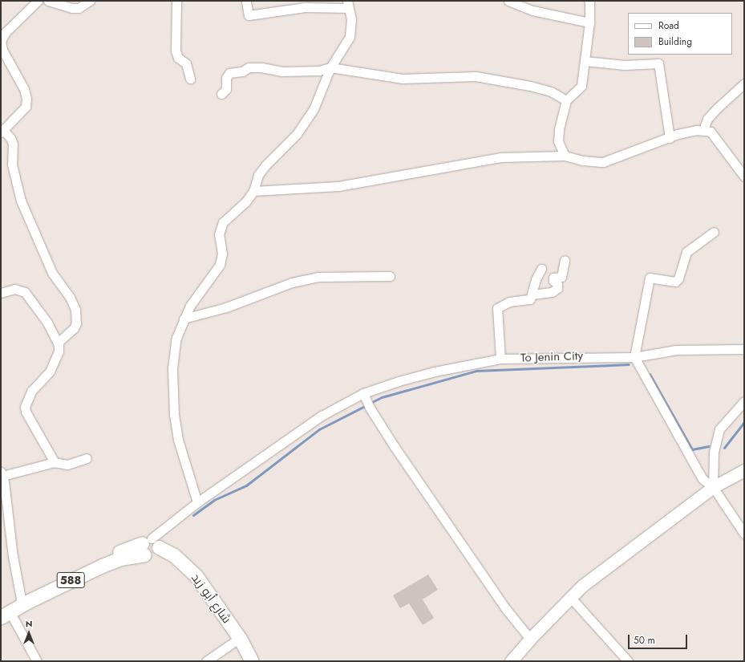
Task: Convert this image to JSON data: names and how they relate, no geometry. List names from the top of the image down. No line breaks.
{"streets":{"main road":["588","شارع أبو زيد"],"street":["To Jenin City"]},"crossings":[["To Jenin City","588"],["To Jenin City","شارع أبو زيد"],["588","شارع أبو زيد"]],"legend":["Road","Building"],"scale_bar":"50 m","north":"top"}
